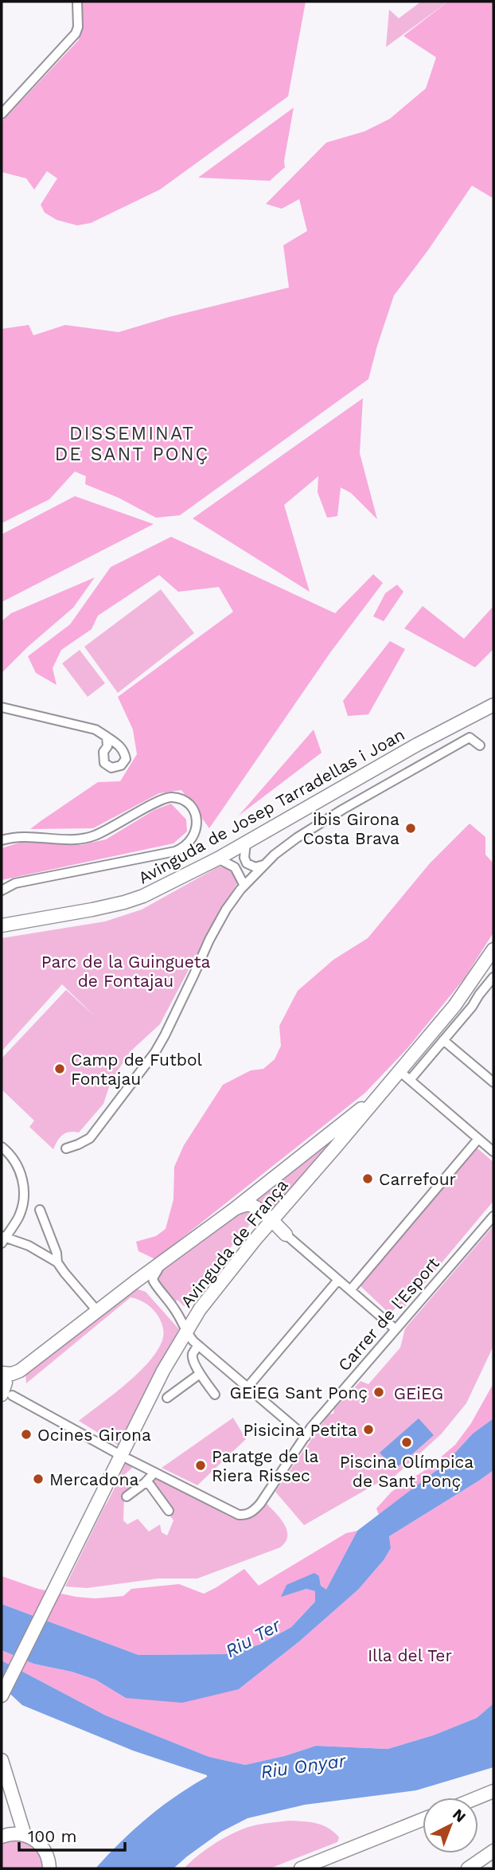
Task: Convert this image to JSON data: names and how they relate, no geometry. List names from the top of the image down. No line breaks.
{"streets":{"main road":["Avinguda de Josep Tarradellas i Joan","Avinguda de França"],"street":["Carrer de l'Esport"]},"districts":["DISSEMINAT DE SANT PONÇ"],"water":["Riu Ter","Riu Onyar"],"parks":["Parc de la Guingueta de Fontajau","GEiEG","Illa del Ter"],"places":["ibis Girona Costa Brava","Camp de Futbol Fontajau","Carrefour","GEiEG Sant Ponç","Pisicina Petita","Ocines Girona","Piscina Olímpica de Sant Ponç","Paratge de la Riera Rissec","Mercadona"],"scale_bar":"100 m","north":"top right"}
